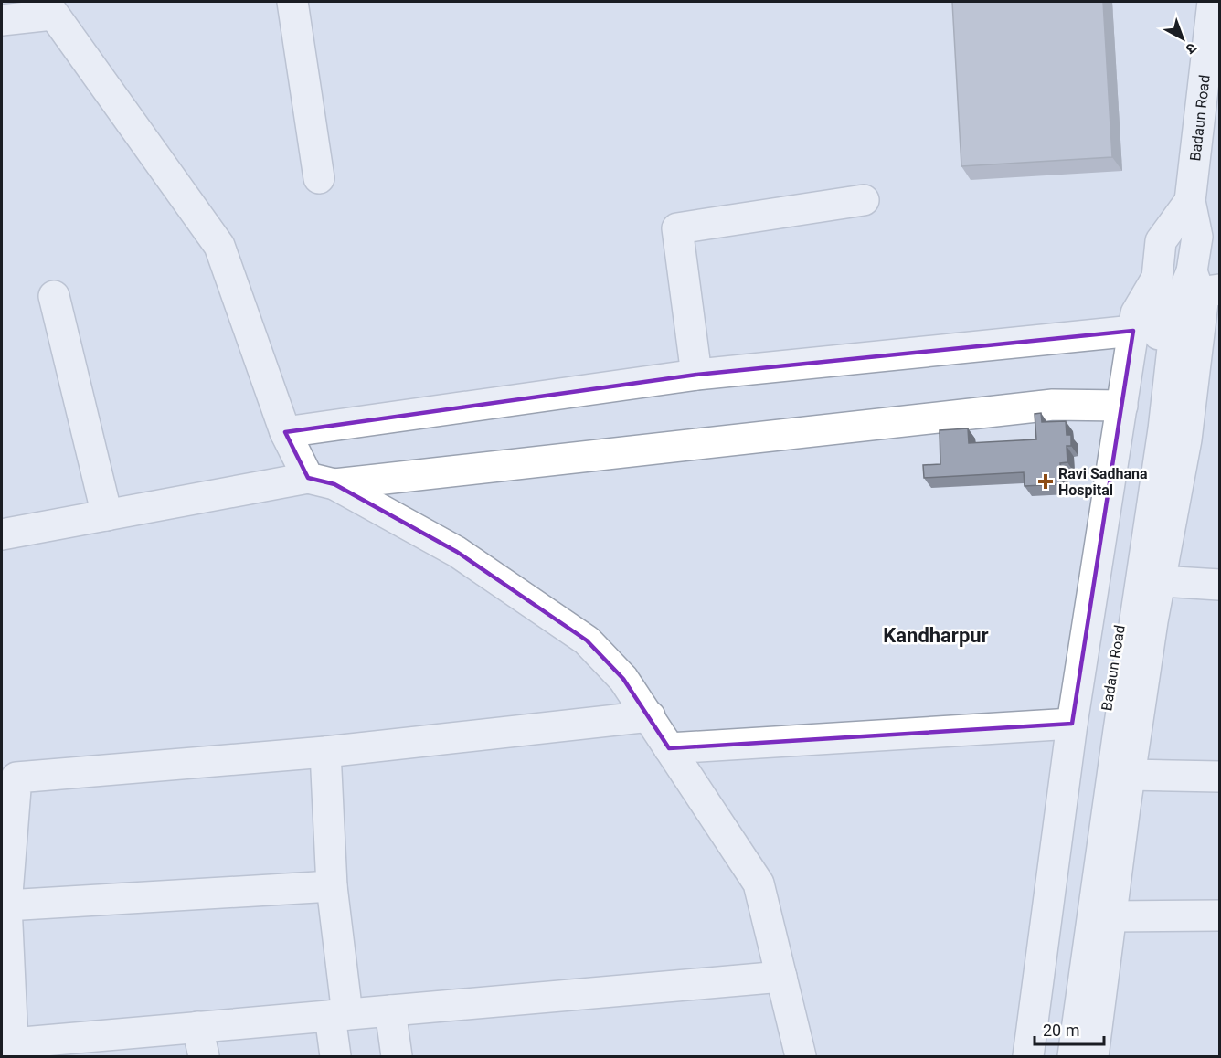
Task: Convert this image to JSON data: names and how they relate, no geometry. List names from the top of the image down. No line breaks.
{"streets":{"main road":["Badaun Road"]},"districts":["Kandharpur"],"places":{"health":["Ravi Sadhana Hospital"]},"scale_bar":"20 m","north":"bottom right"}
